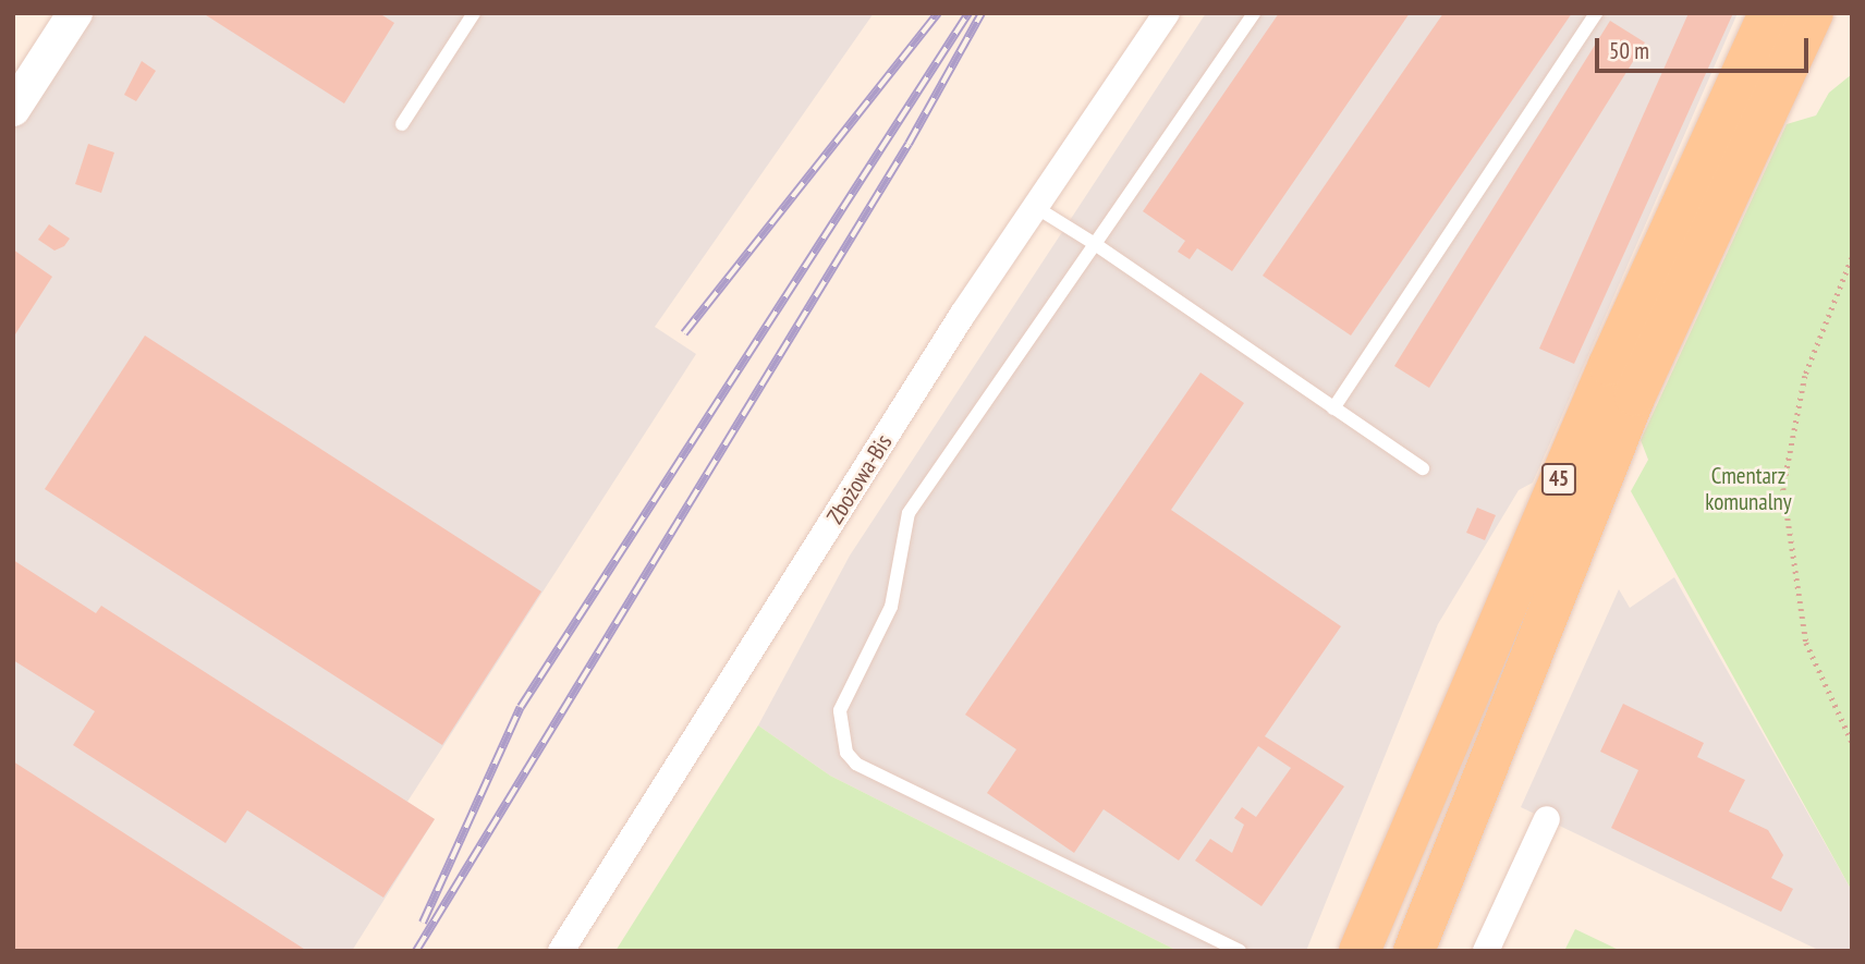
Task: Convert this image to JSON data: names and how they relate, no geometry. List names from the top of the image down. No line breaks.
{"streets":{"main road":["45"],"street":["Zbożowa-Bis"]},"parks":["Cmentarz komunalny"],"scale_bar":"50 m"}
